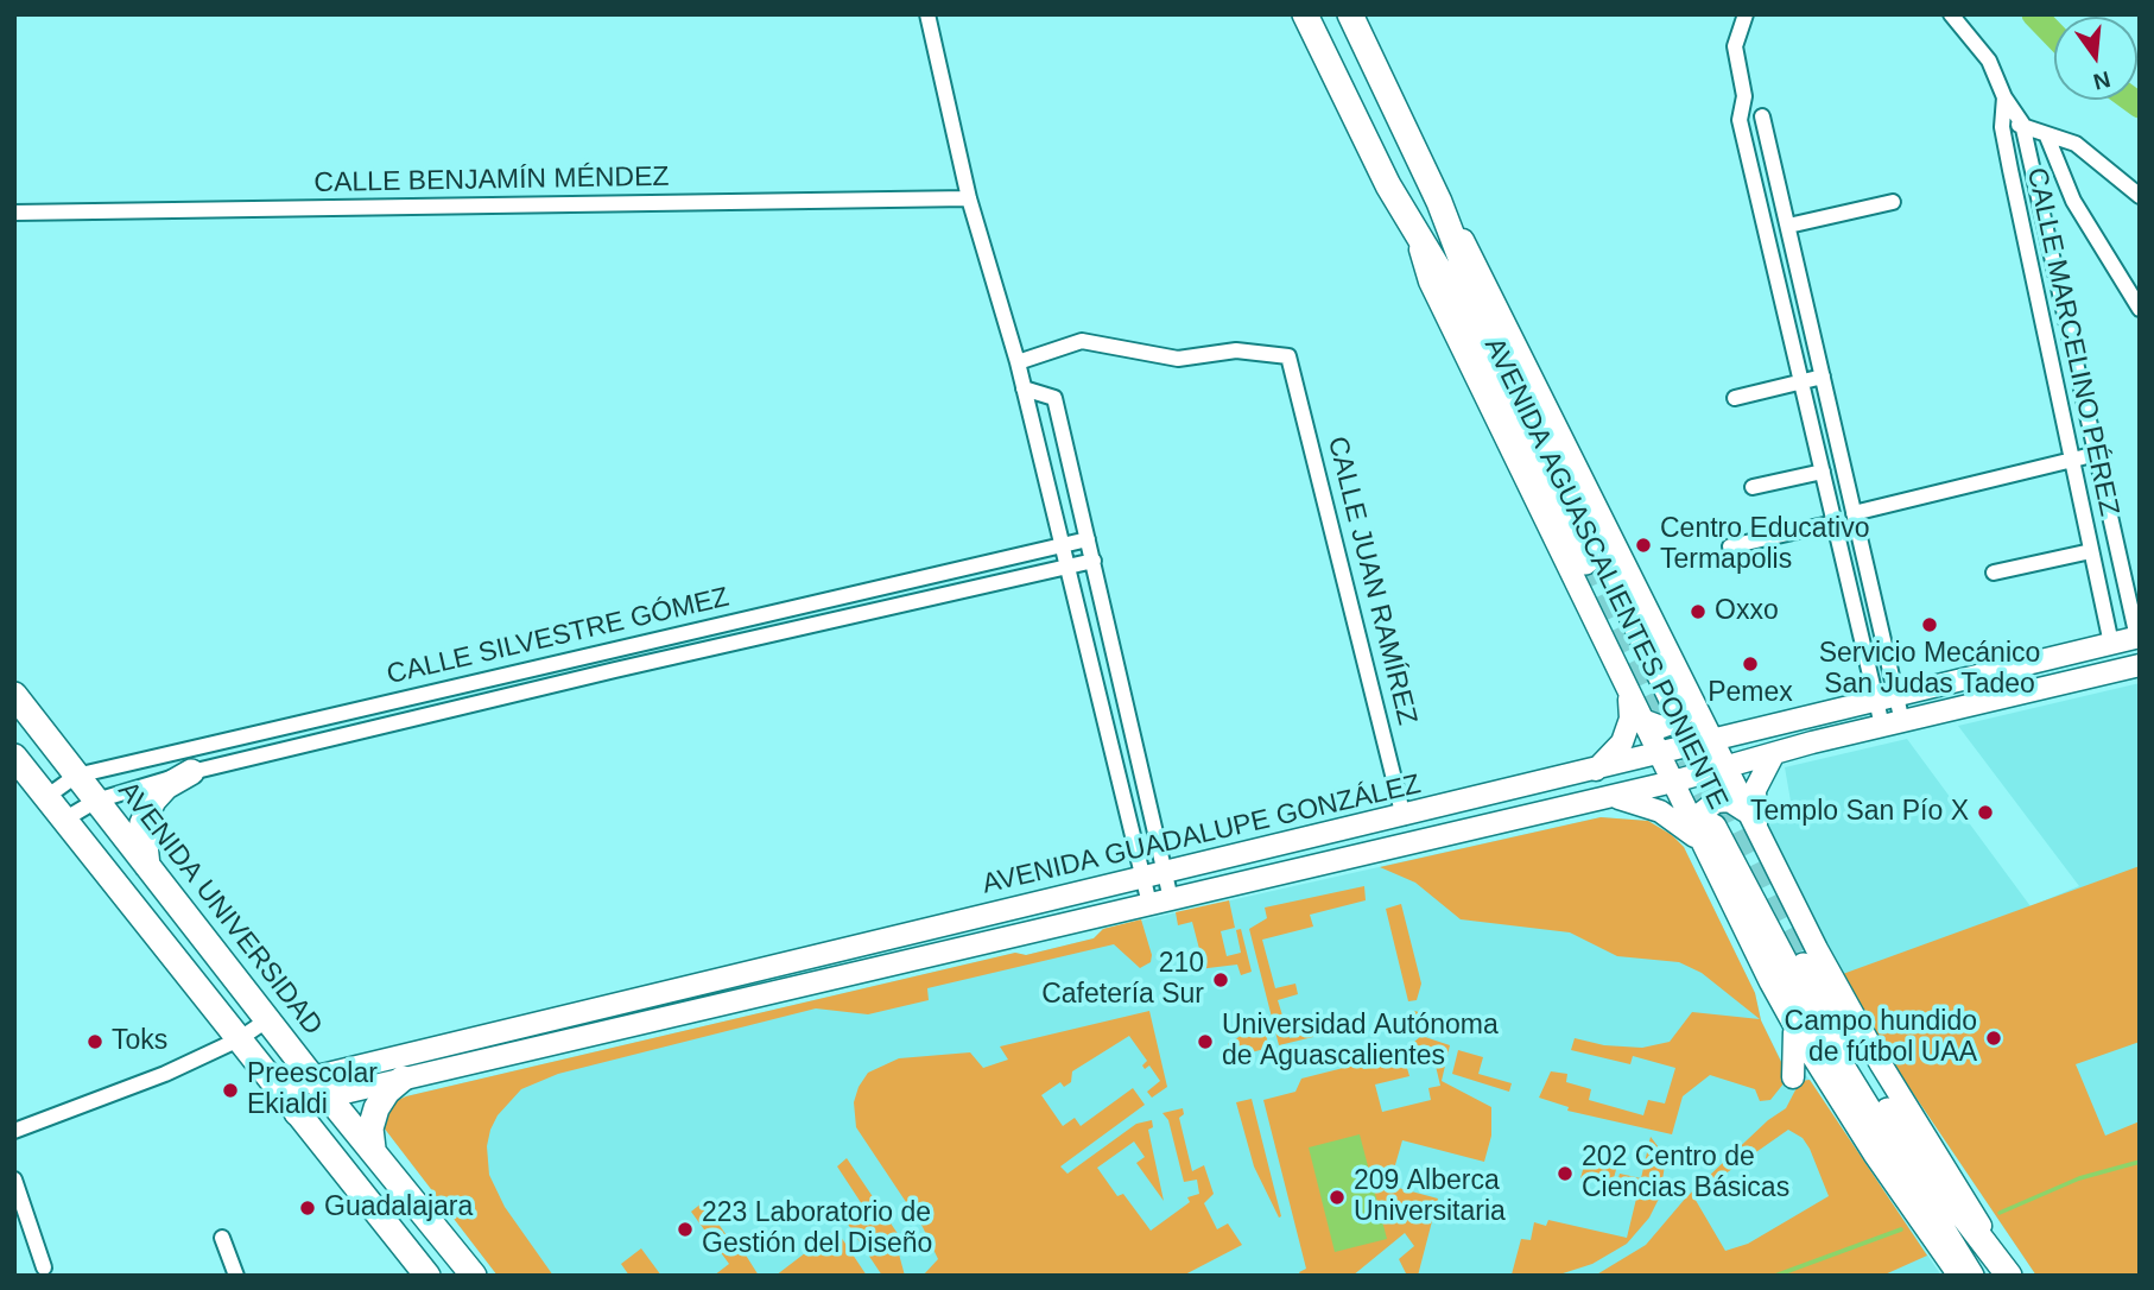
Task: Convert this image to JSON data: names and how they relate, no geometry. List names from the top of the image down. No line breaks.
{"streets":{"main road":["AVENIDA AGUASCALIENTES PONIENTE","AVENIDA GUADALUPE GONZÁLEZ","AVENIDA UNIVERSIDAD"],"street":["CALLE BENJAMÍN MÉNDEZ","CALLE MARCELINO PÉREZ","CALLE JUAN RAMÍREZ","CALLE SILVESTRE GÓMEZ"]},"crossings":[["CALLE MARCELINO PÉREZ","AVENIDA GUADALUPE GONZÁLEZ"],["AVENIDA AGUASCALIENTES PONIENTE","AVENIDA GUADALUPE GONZÁLEZ"],["CALLE JUAN RAMÍREZ","AVENIDA GUADALUPE GONZÁLEZ"],["CALLE SILVESTRE GÓMEZ","AVENIDA UNIVERSIDAD"],["AVENIDA GUADALUPE GONZÁLEZ","AVENIDA UNIVERSIDAD"]],"places":["Centro Educativo Termapolis","Oxxo","Servicio Mecánico San Judas Tadeo","Pemex","Templo San Pío X","210 Cafetería Sur","Campo hundido de fútbol UAA","Toks","Universidad Autónoma de Aguascalientes","Preescolar Ekialdi","202 Centro de Ciencias Básicas","209 Alberca Universitaria","Guadalajara","223 Laboratorio de Gestión del Diseño"],"north":"bottom"}
